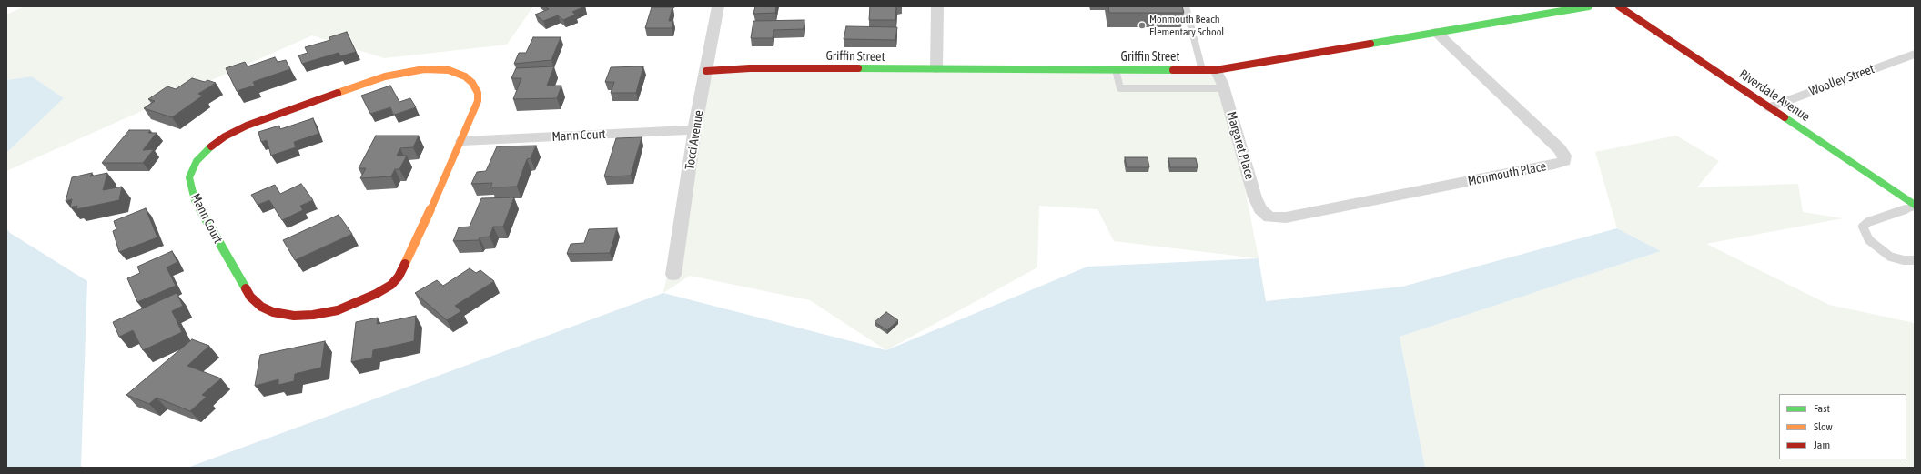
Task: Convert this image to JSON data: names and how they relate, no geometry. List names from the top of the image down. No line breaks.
{"streets":{"street":["Griffin Street","Woolley Street","Riverdale Avenue","Mann Court","Tocci Avenue","Margaret Place","Monmouth Place"]},"crossings":[["Griffin Street","Tocci Avenue"],["Griffin Street","Margaret Place"],["Griffin Street","Monmouth Place"],["Woolley Street","Riverdale Avenue"],["Mann Court","Tocci Avenue"],["Margaret Place","Monmouth Place"]],"places":["Monmouth Beach Elementary School"],"legend":["Fast","Slow","Jam"]}
